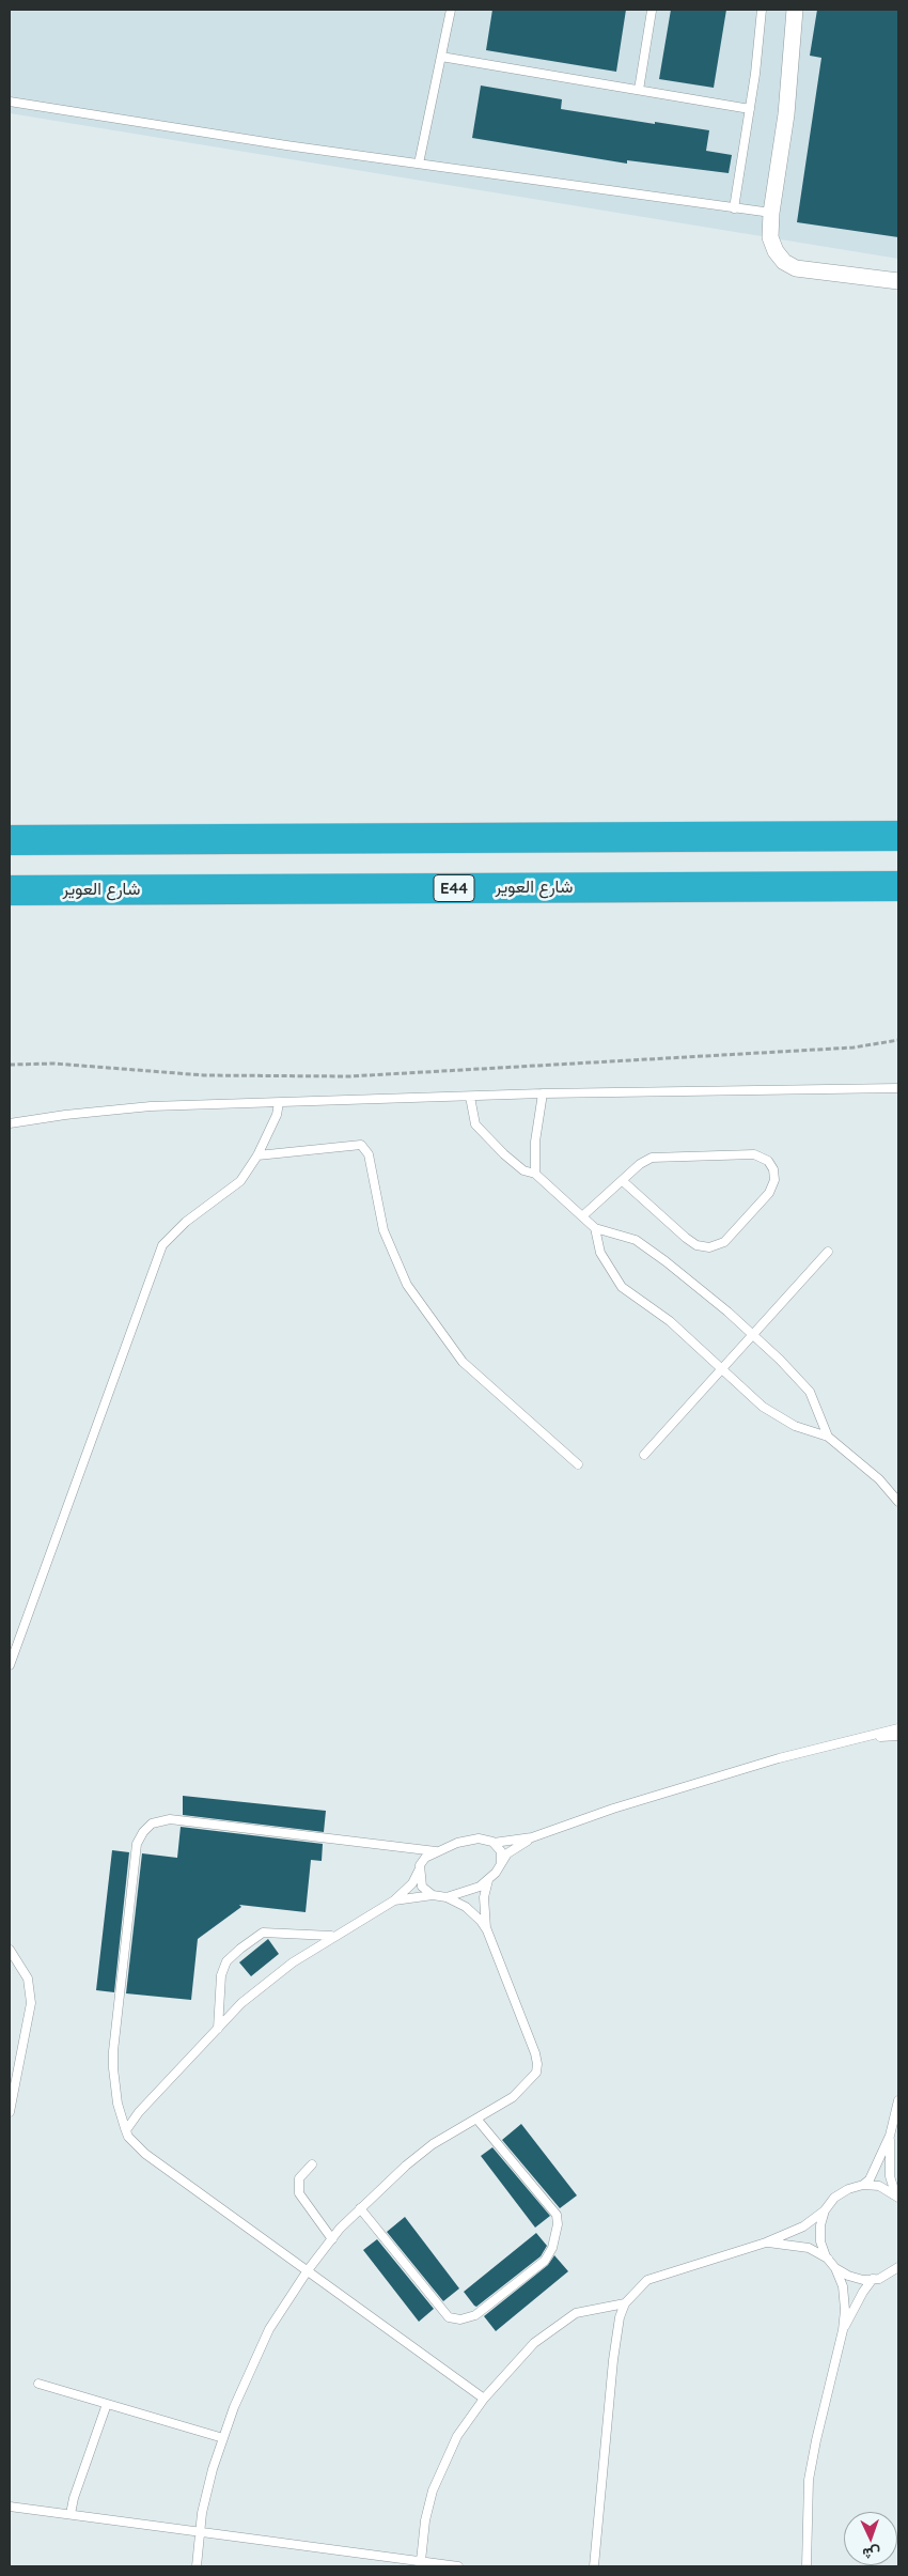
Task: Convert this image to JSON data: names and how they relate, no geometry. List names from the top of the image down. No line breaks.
{"streets":{"highway":["شارع العوير","E44"]},"north":"bottom"}
